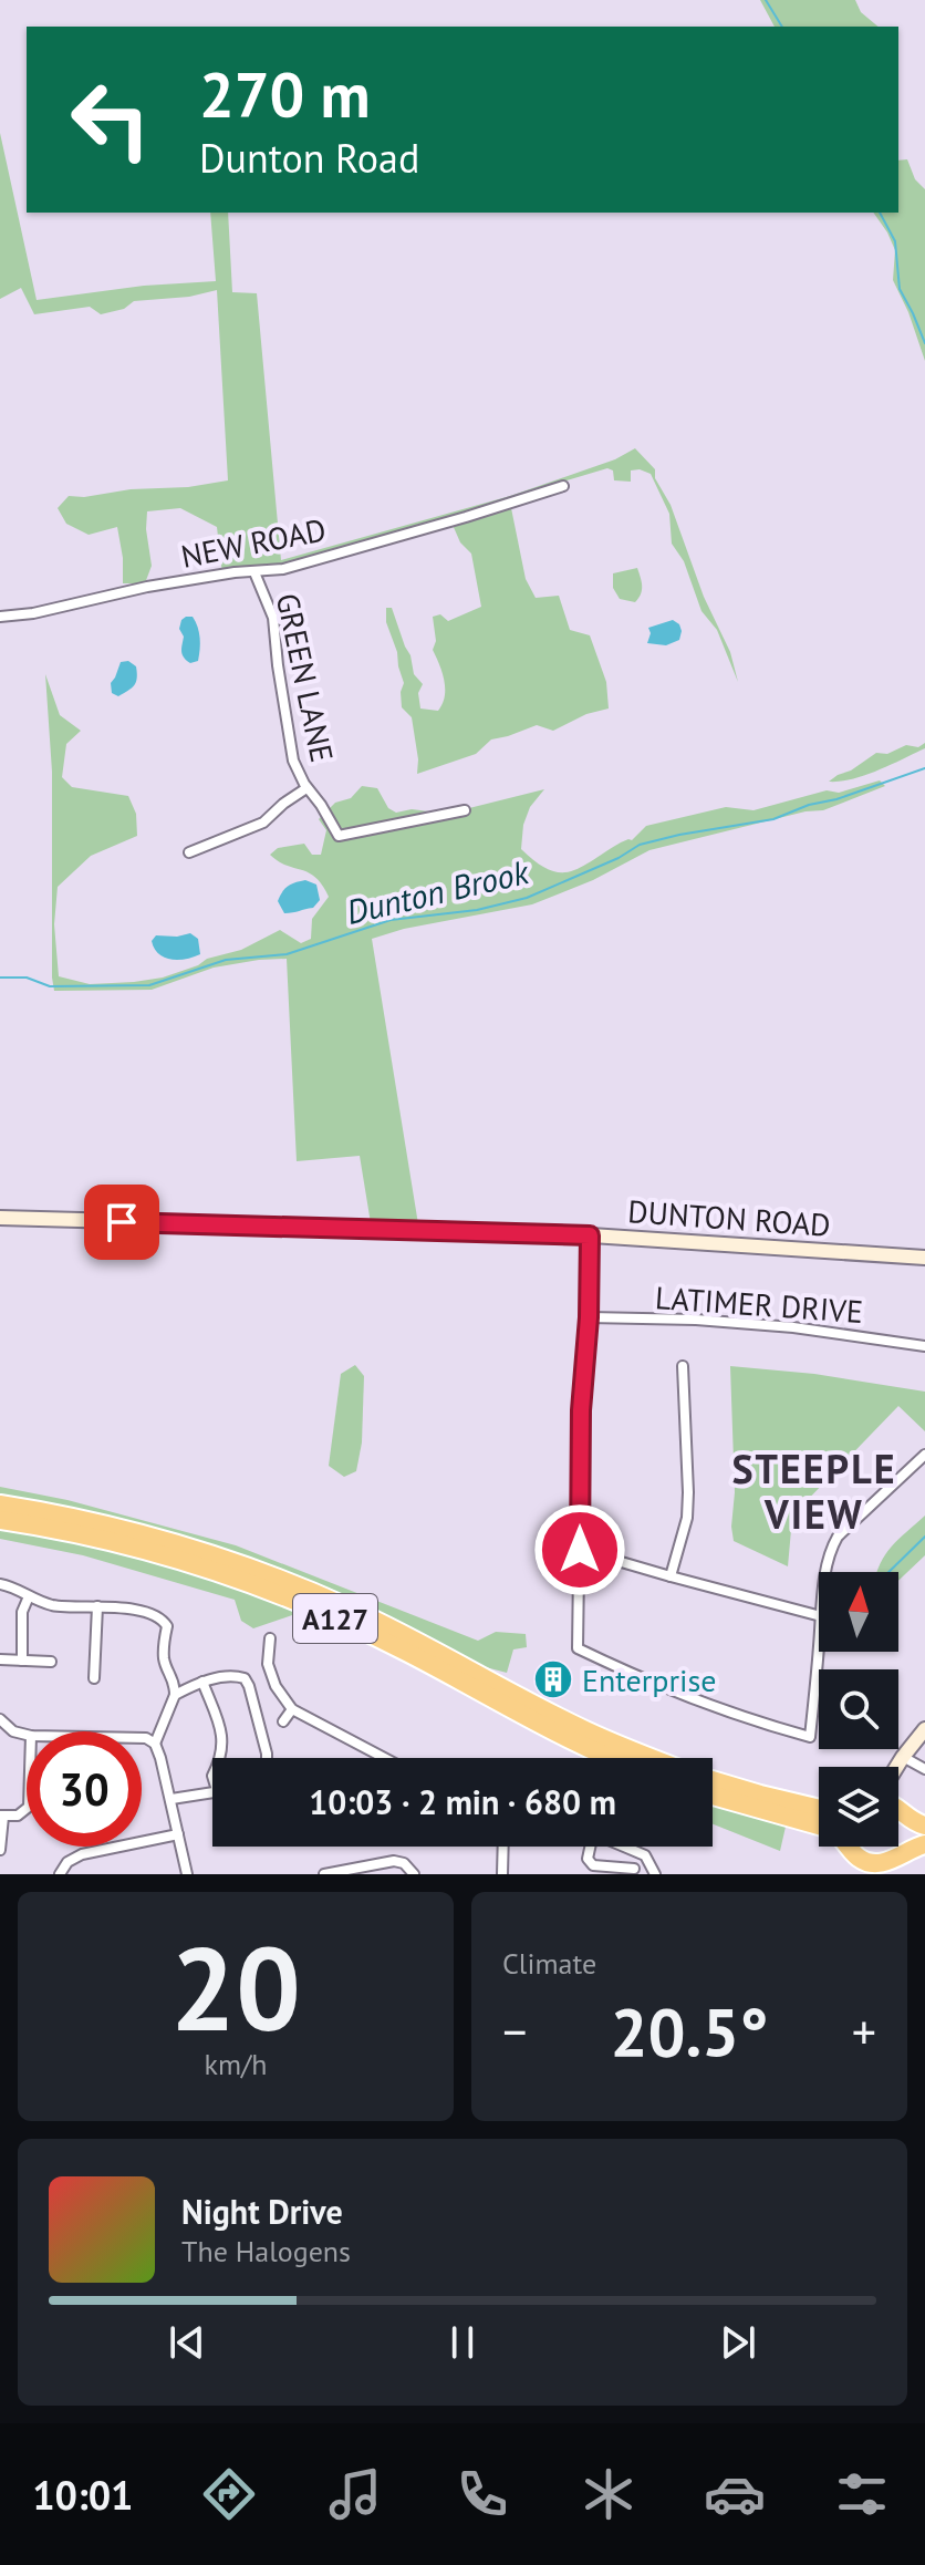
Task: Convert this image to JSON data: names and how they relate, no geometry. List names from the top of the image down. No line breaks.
{"streets":{"highway":["A127"],"street":["NEW ROAD","GREEN LANE","DUNTON ROAD","LATIMER DRIVE"]},"crossings":[["NEW ROAD","GREEN LANE"]],"districts":["STEEPLE VIEW"],"water":["Dunton Brook"],"places":{"building":["Enterprise"]},"north":"top","page":{"turn":["270 m","Dunton Road"],"limit":"30","trip":"10:03 · 2 min · 680 m","tile":[["20","km/h"],"Climate"],"heat":["−","20.5°","+"],"song":["Night Drive","The Halogens"],"tabs":"10:01"}}
